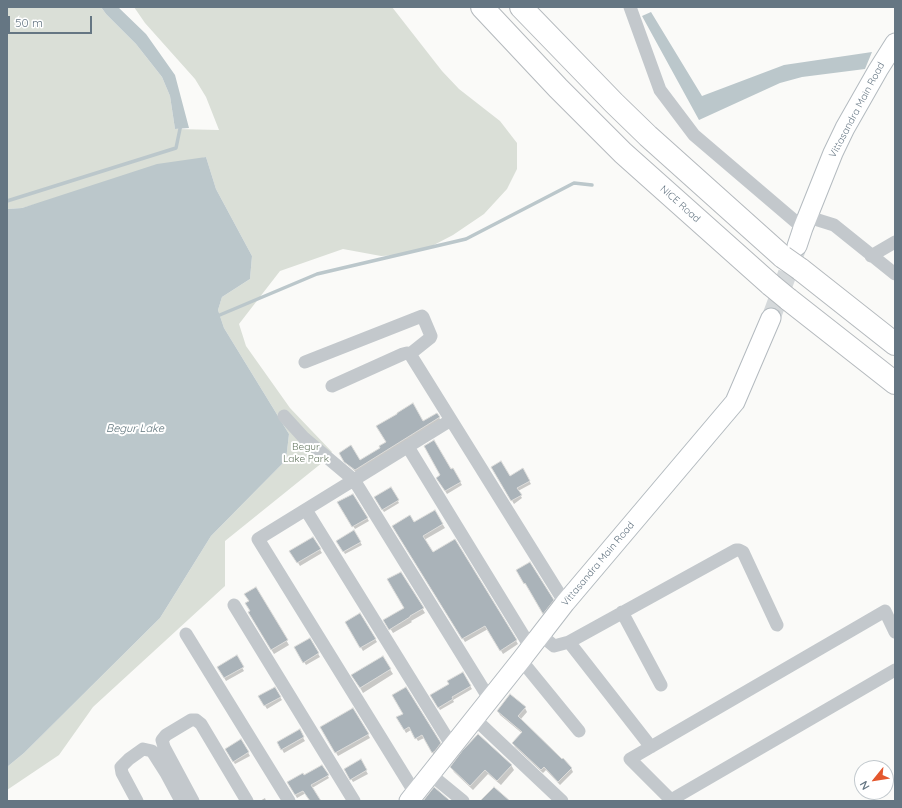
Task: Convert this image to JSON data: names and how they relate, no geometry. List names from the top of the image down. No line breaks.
{"streets":{"highway":["NICE Road"],"street":["Vittasandra Main Road"]},"water":["Begur Lake"],"parks":["Begur Lake Park"],"scale_bar":"50 m","north":"bottom left"}
